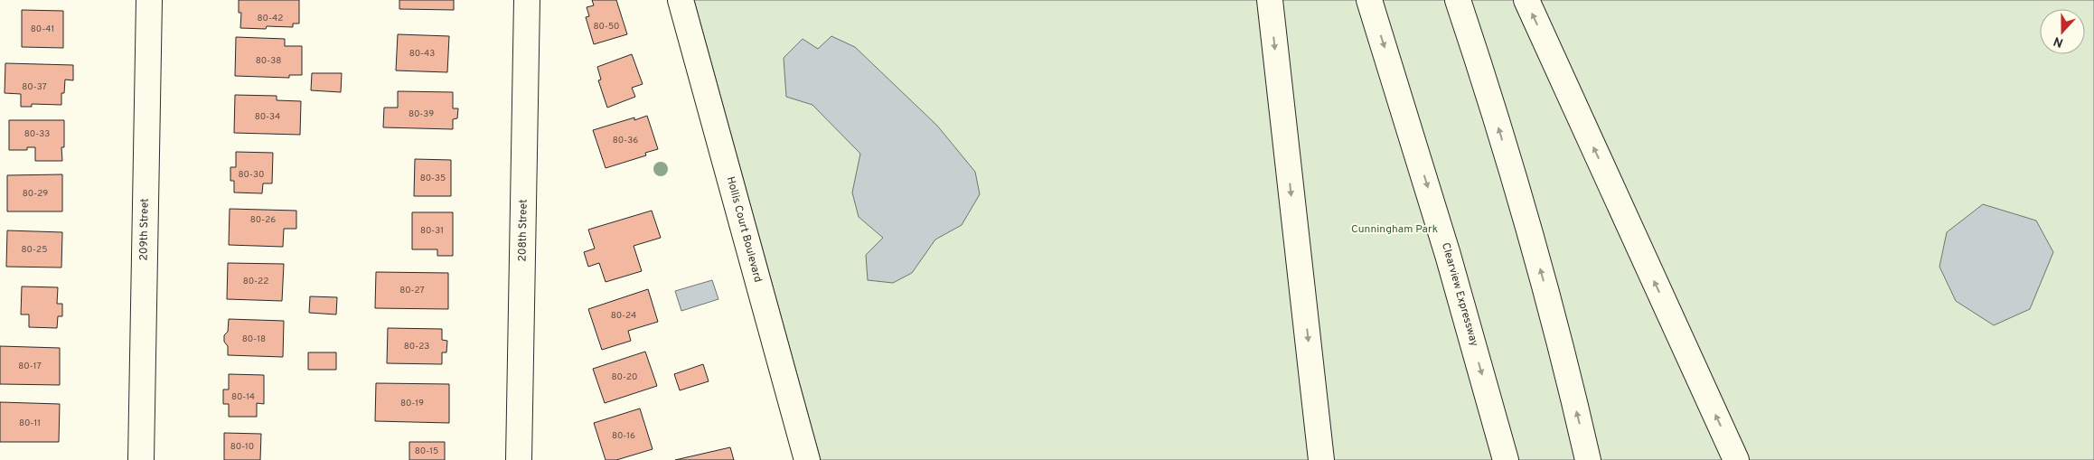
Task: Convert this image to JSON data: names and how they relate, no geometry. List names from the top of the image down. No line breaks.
{"streets":{"main road":["209th Street","Hollis Court Boulevard","208th Street","Clearview Expressway"]},"parks":["Cunningham Park"],"house_numbers":["80-42","80-50","80-41","80-43","80-38","80-37","80-39","80-34","80-33","80-36","80-30","80-35","80-29","80-26","80-31","80-25","80-22","80-27","80-24","80-18","80-23","80-17","80-20","80-14","80-19","80-11","80-16","80-10","80-15"],"north":"bottom"}
